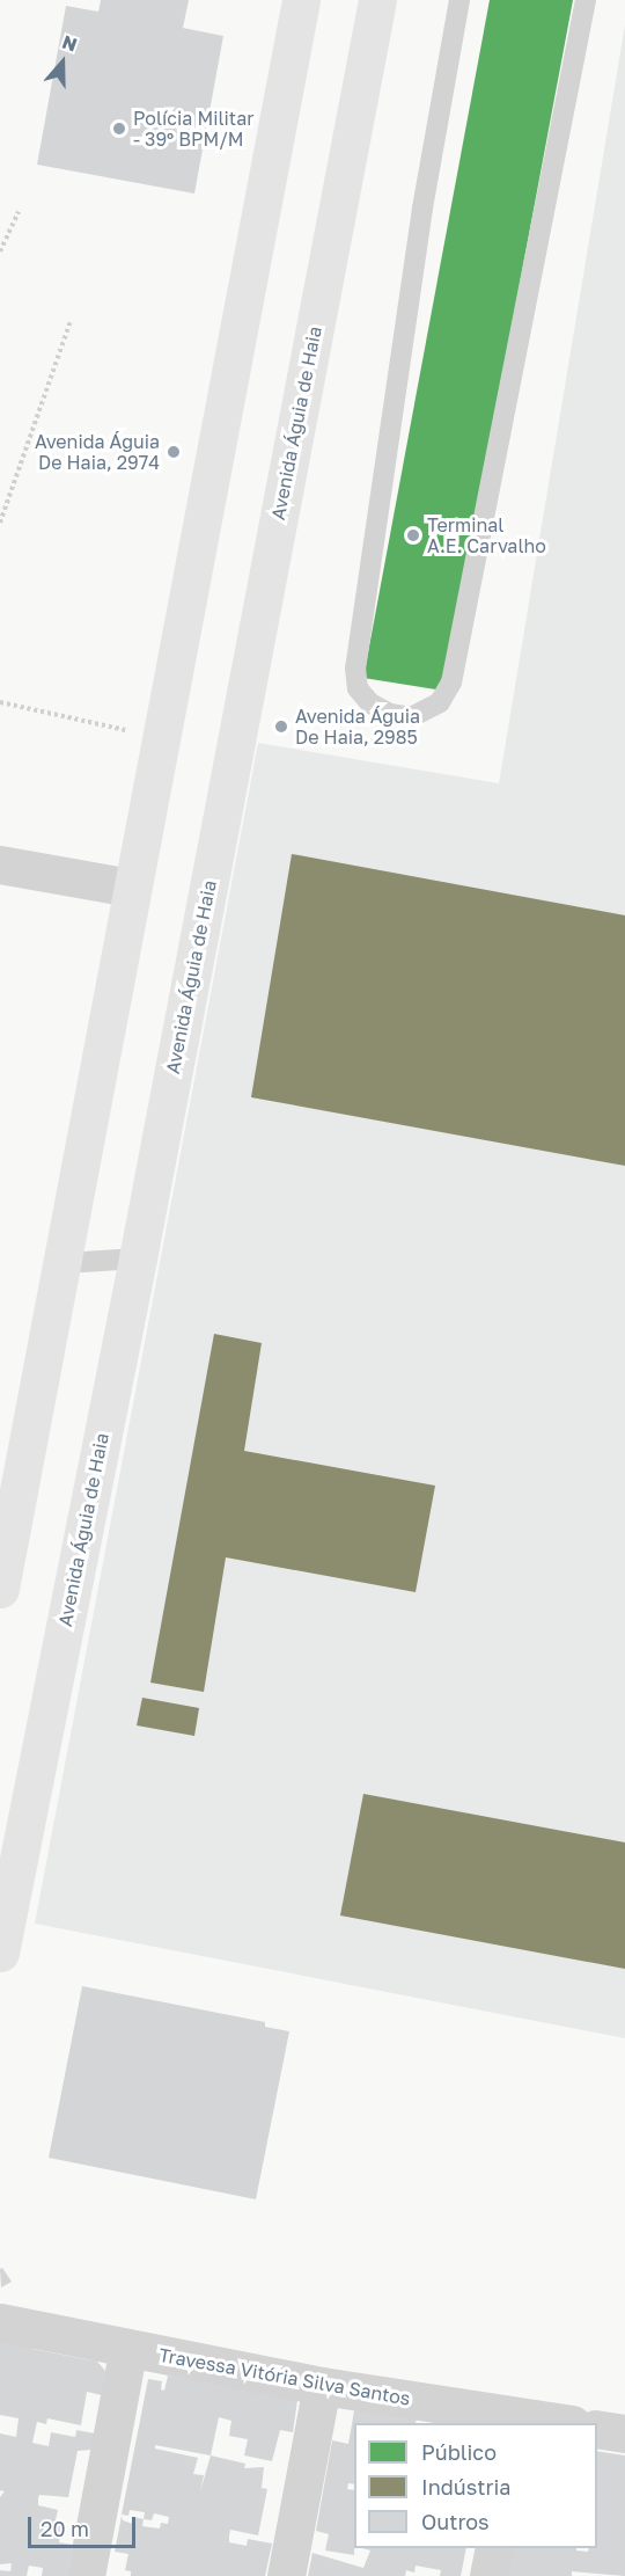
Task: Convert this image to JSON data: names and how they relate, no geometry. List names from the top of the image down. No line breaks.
{"streets":{"main road":["Avenida Águia de Haia"],"street":["Travessa Vitória Silva Santos"]},"places":["Polícia Militar - 39º BPM/M","Avenida Águia De Haia, 2974","Terminal A.E. Carvalho","Avenida Águia De Haia, 2985"],"legend":["Público","Indústria","Outros"],"scale_bar":"20 m","north":"top"}
